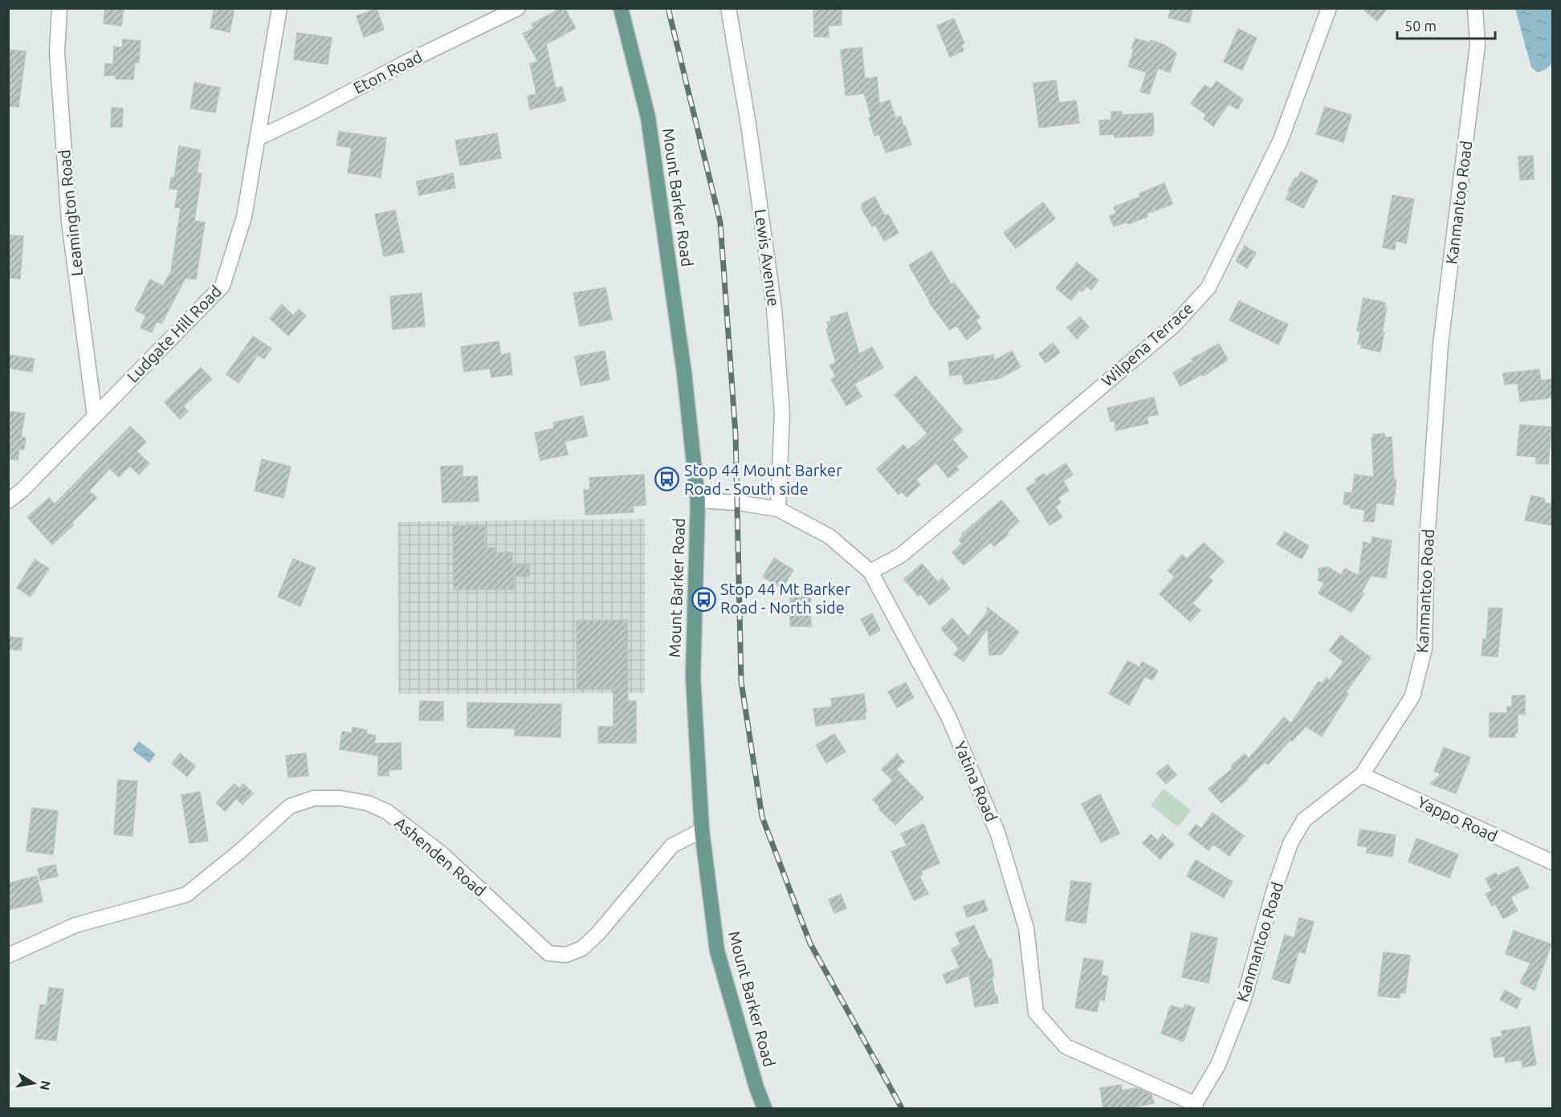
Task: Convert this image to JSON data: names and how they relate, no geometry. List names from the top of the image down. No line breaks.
{"streets":{"main road":["Mount Barker Road"],"street":["Eton Road","Kanmantoo Road","Leamington Road","Lewis Avenue","Ludgate Hill Road","Wilpena Terrace","Yatina Road","Yappo Road","Ashenden Road"]},"crossings":[["Eton Road","Ludgate Hill Road"],["Mount Barker Road","Yatina Road"],["Mount Barker Road","Ashenden Road"],["Kanmantoo Road","Yatina Road"],["Kanmantoo Road","Yappo Road"],["Leamington Road","Ludgate Hill Road"],["Lewis Avenue","Yatina Road"],["Wilpena Terrace","Yatina Road"]],"places":{"bus stop":["Stop 44 Mount Barker Road - South side","Stop 44 Mt Barker Road - North side"]},"scale_bar":"50 m","north":"right"}
